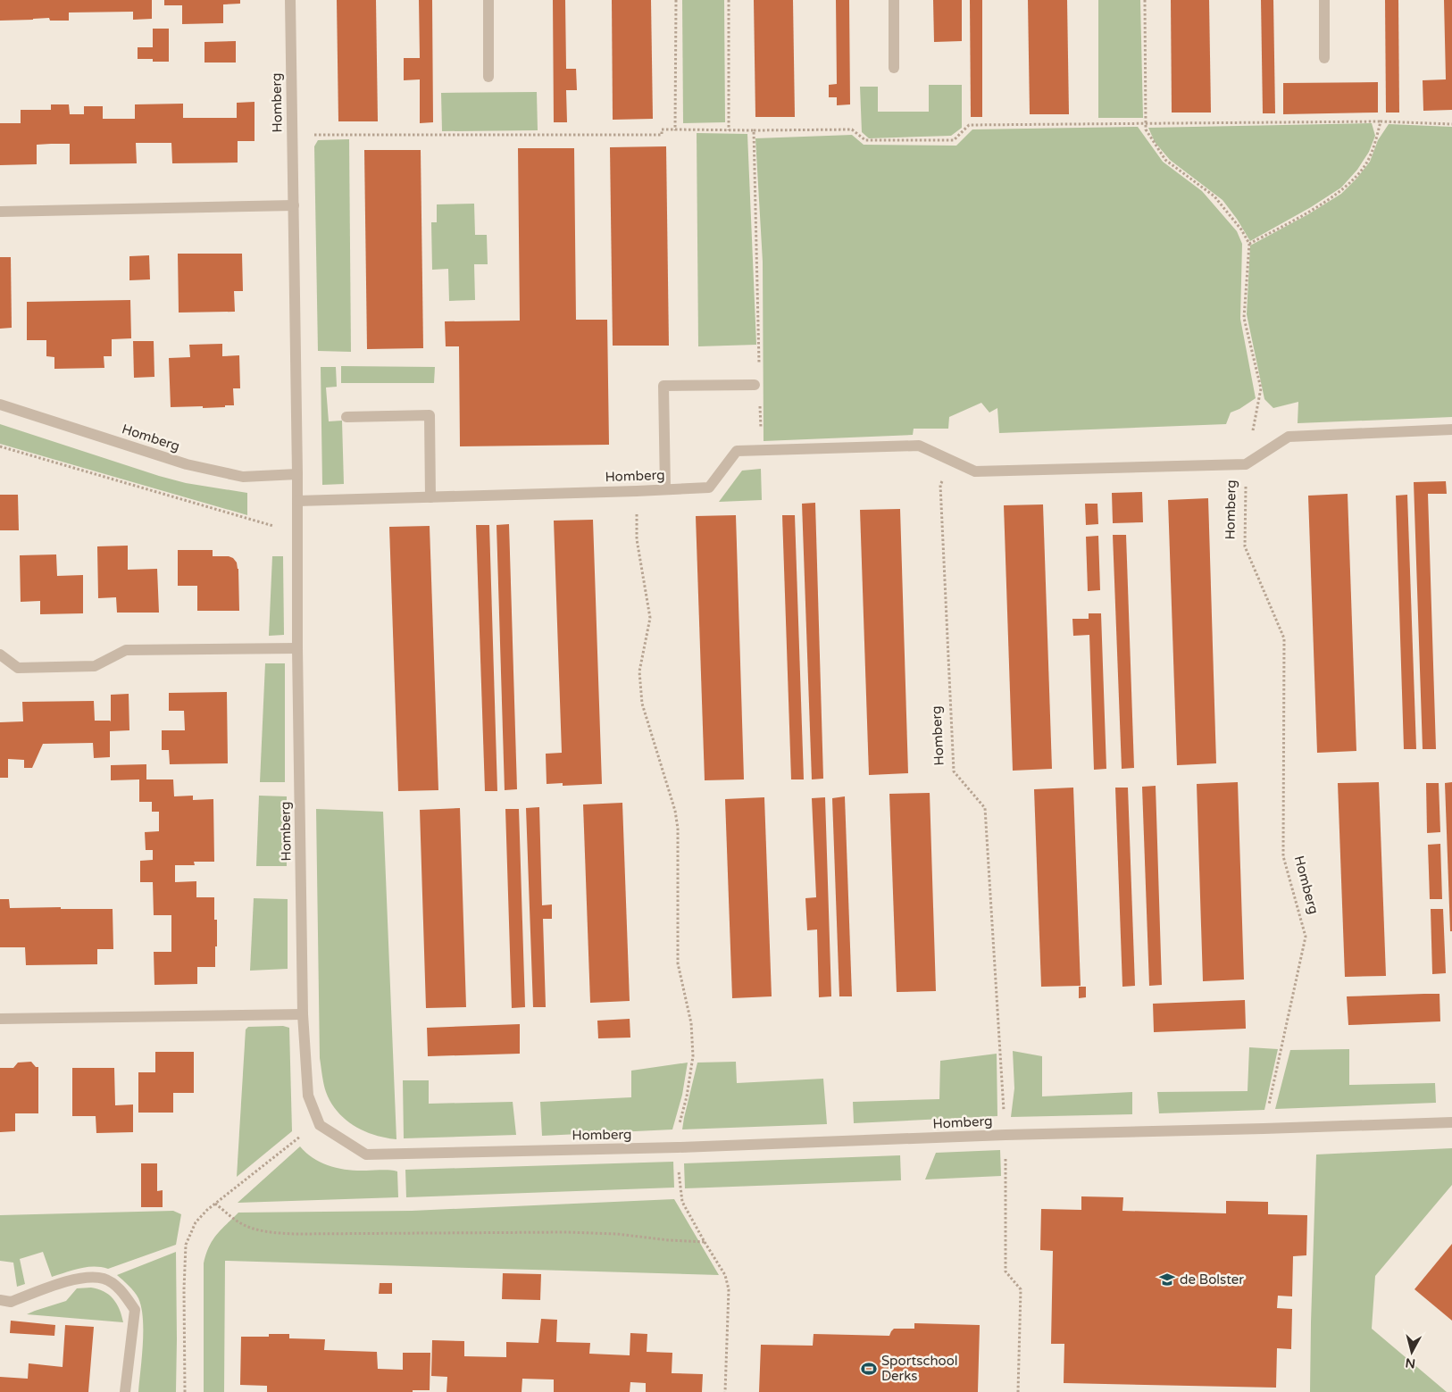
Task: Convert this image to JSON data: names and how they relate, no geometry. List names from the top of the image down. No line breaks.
{"streets":{"street":["Homberg"]},"places":{"school or university":["de Bolster"],"sports":["Sportschool Derks"]},"north":"bottom"}
